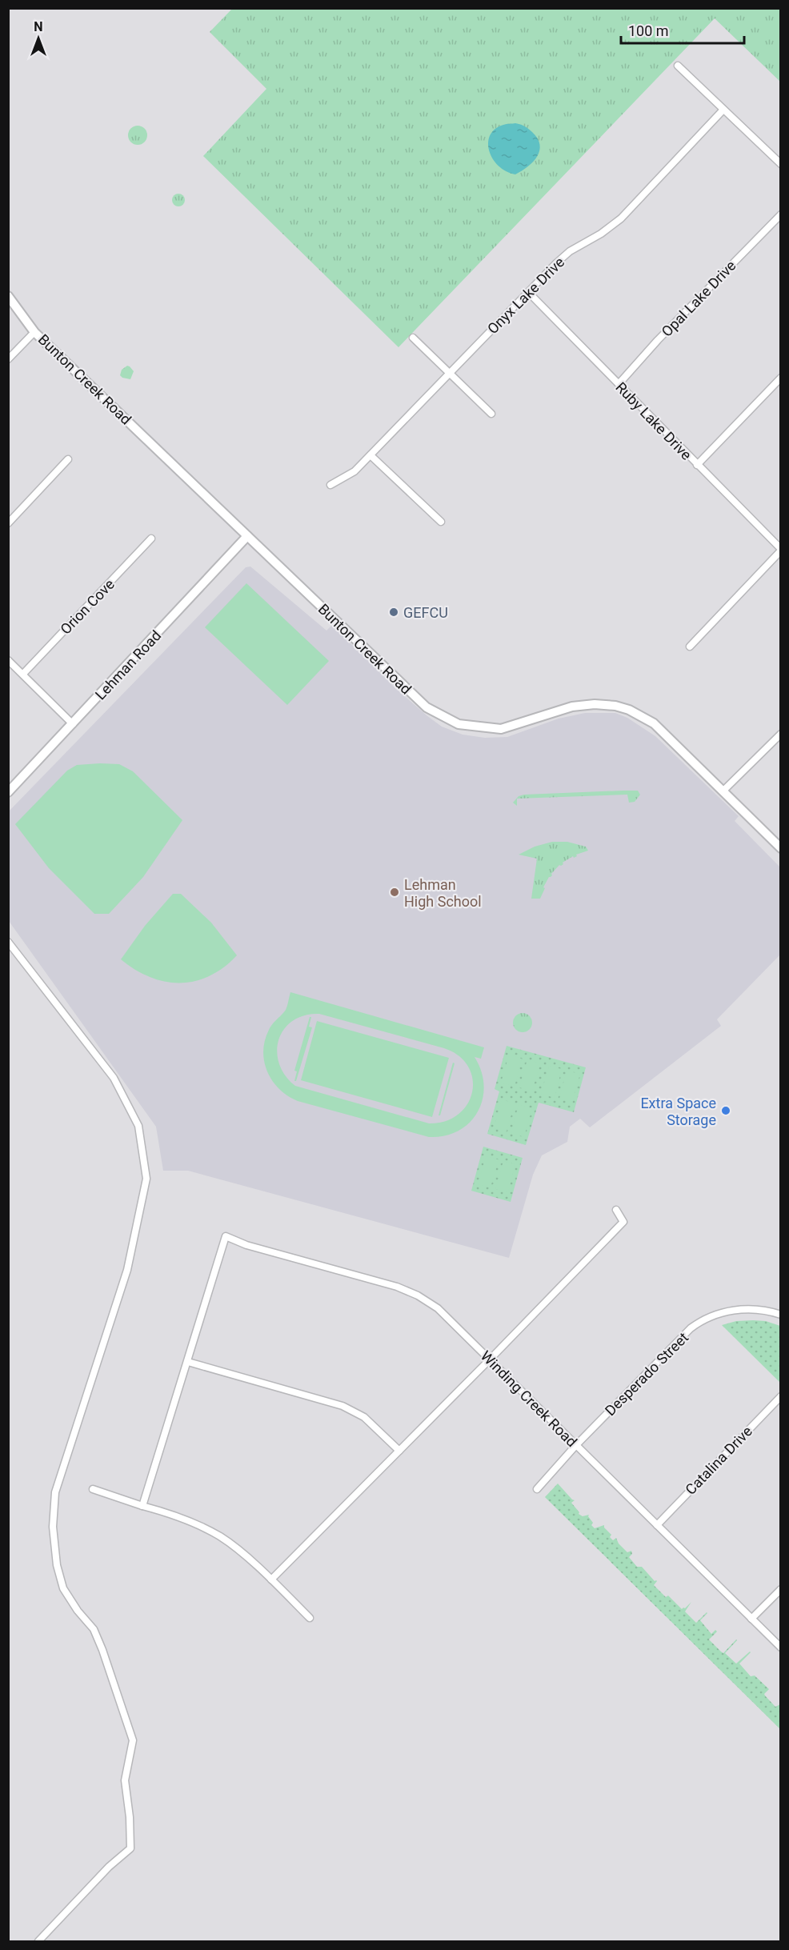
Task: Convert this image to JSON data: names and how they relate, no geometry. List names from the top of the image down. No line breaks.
{"streets":{"street":["Onyx Lake Drive","Opal Lake Drive","Bunton Creek Road","Ruby Lake Drive","Orion Cove","Lehman Road","Desperado Street","Winding Creek Road","Catalina Drive"]},"crossings":[["Onyx Lake Drive","Ruby Lake Drive"],["Opal Lake Drive","Ruby Lake Drive"],["Bunton Creek Road","Lehman Road"],["Desperado Street","Winding Creek Road"],["Winding Creek Road","Catalina Drive"]],"places":["GEFCU","Lehman High School","Extra Space Storage"],"scale_bar":"100 m","north":"top"}
